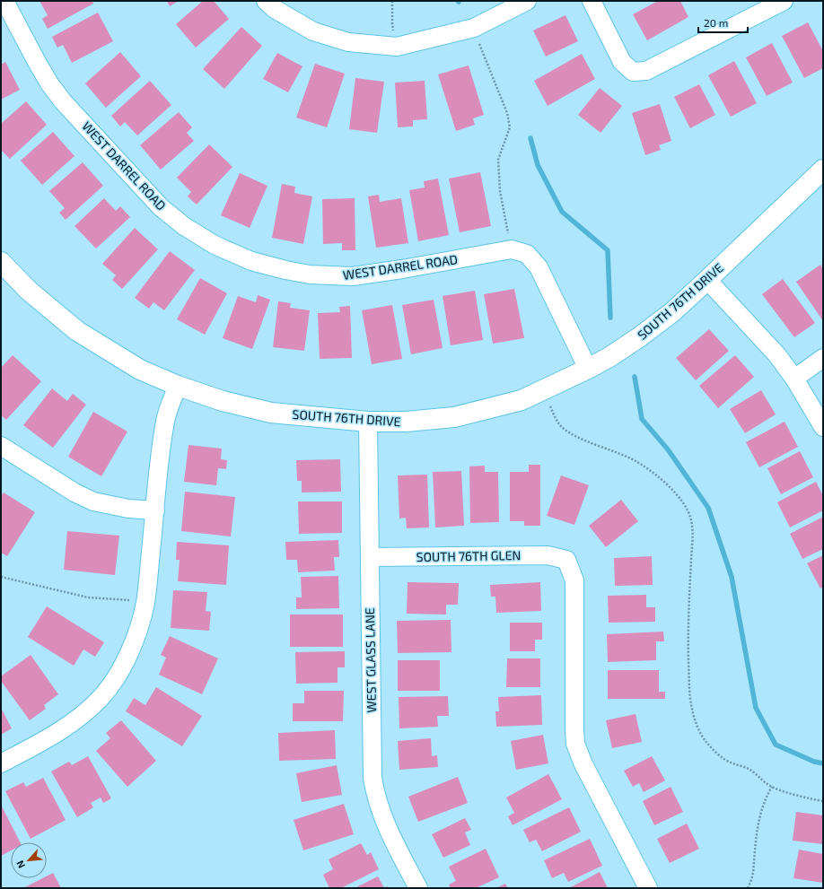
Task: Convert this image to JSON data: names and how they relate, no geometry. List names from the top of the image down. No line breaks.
{"streets":{"street":["WEST DARREL ROAD","SOUTH 76TH DRIVE","SOUTH 76TH GLEN","WEST GLASS LANE"]},"crossings":[["WEST DARREL ROAD","SOUTH 76TH DRIVE"],["SOUTH 76TH DRIVE","WEST GLASS LANE"],["SOUTH 76TH GLEN","WEST GLASS LANE"]],"scale_bar":"20 m","north":"bottom left"}
